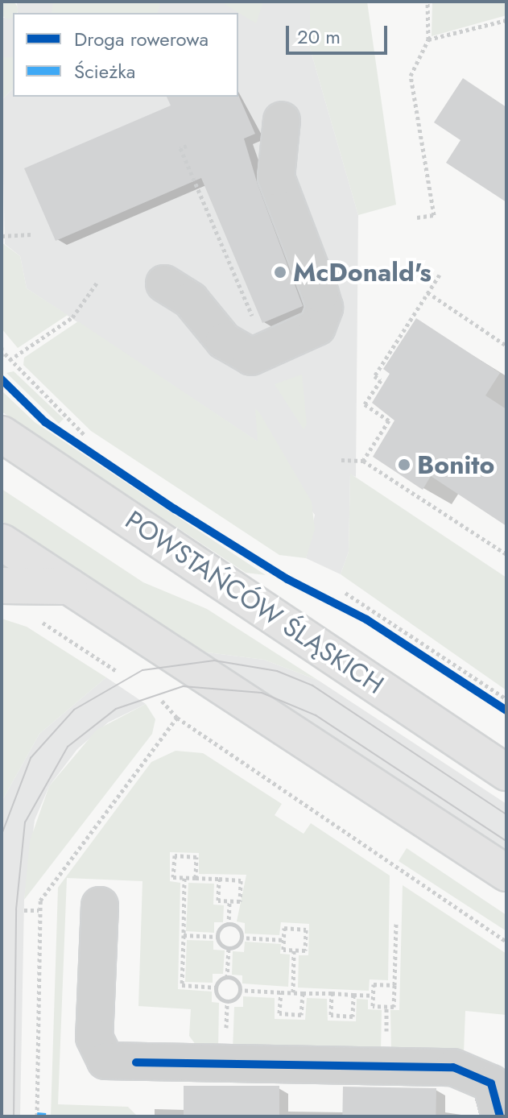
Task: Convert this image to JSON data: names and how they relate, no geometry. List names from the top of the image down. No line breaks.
{"streets":{"main road":["POWSTAŃCÓW ŚLĄSKICH"]},"places":["McDonald's","Bonito"],"legend":["Droga rowerowa","Ścieżka"],"scale_bar":"20 m"}
